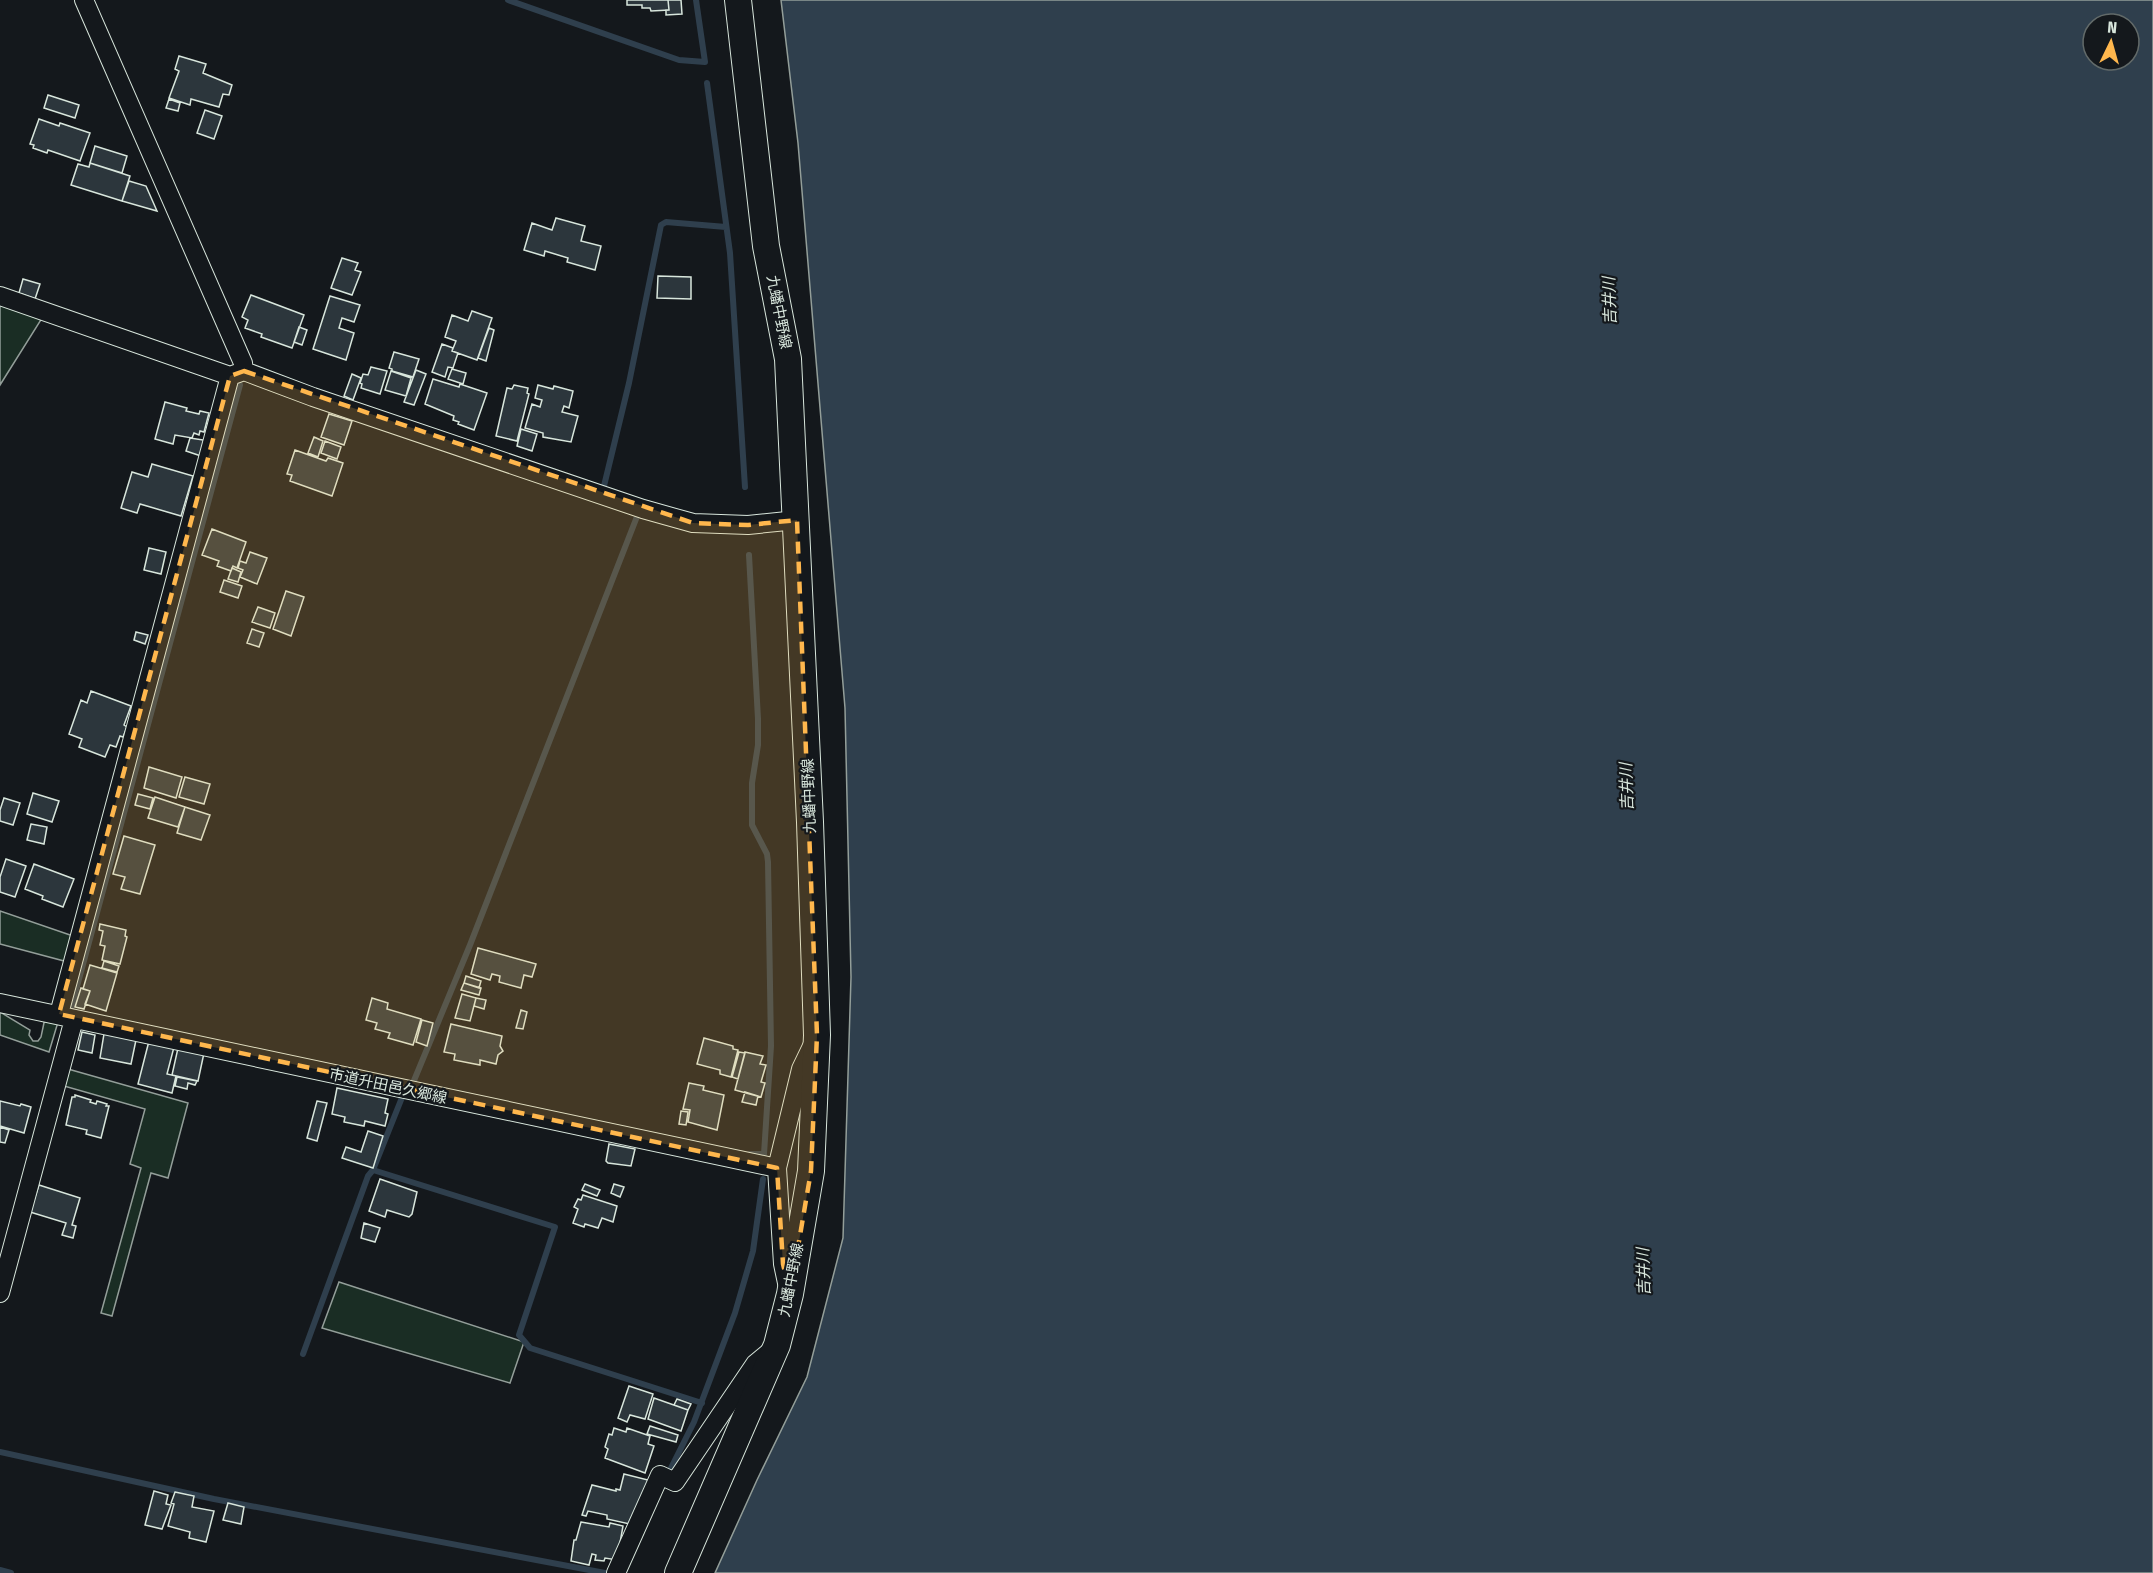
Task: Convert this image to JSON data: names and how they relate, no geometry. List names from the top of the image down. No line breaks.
{"streets":{"main road":["九蟠中野線"],"street":["市道升田邑久郷線"]},"water":["吉井川"],"north":"top"}
